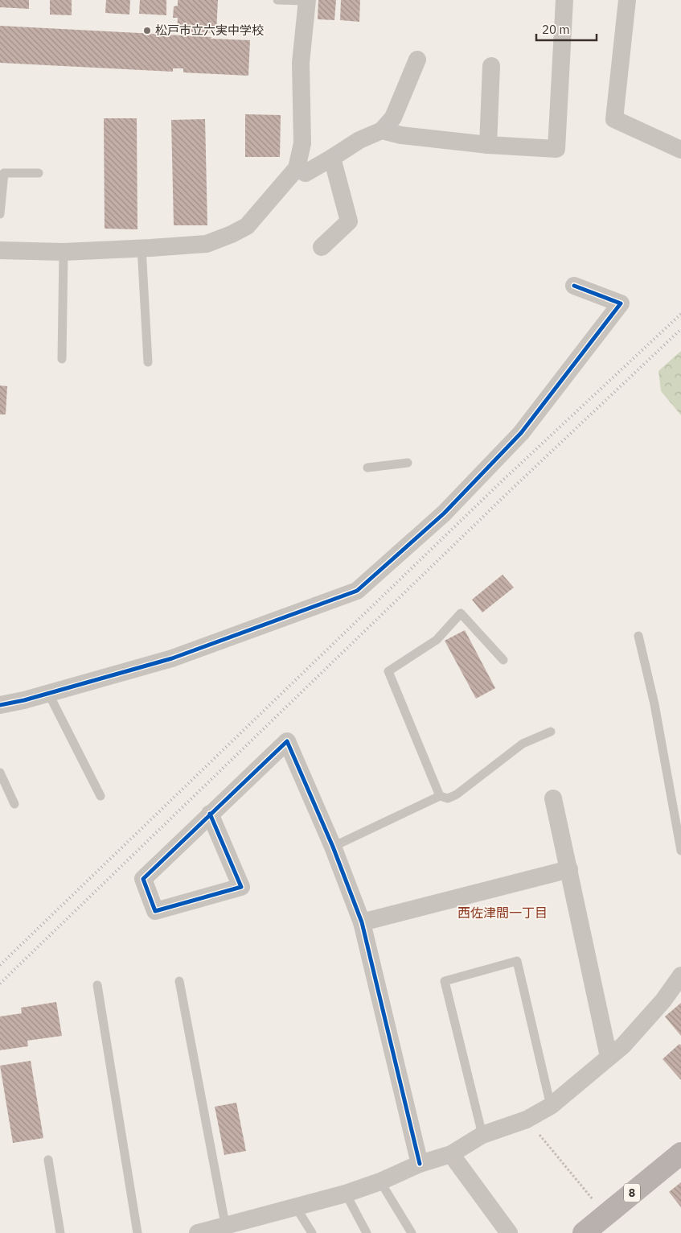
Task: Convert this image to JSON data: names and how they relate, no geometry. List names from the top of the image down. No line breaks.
{"streets":{"main road":["8"]},"districts":["西佐津間一丁目"],"places":["松戸市立六実中学校"],"scale_bar":"20 m"}
